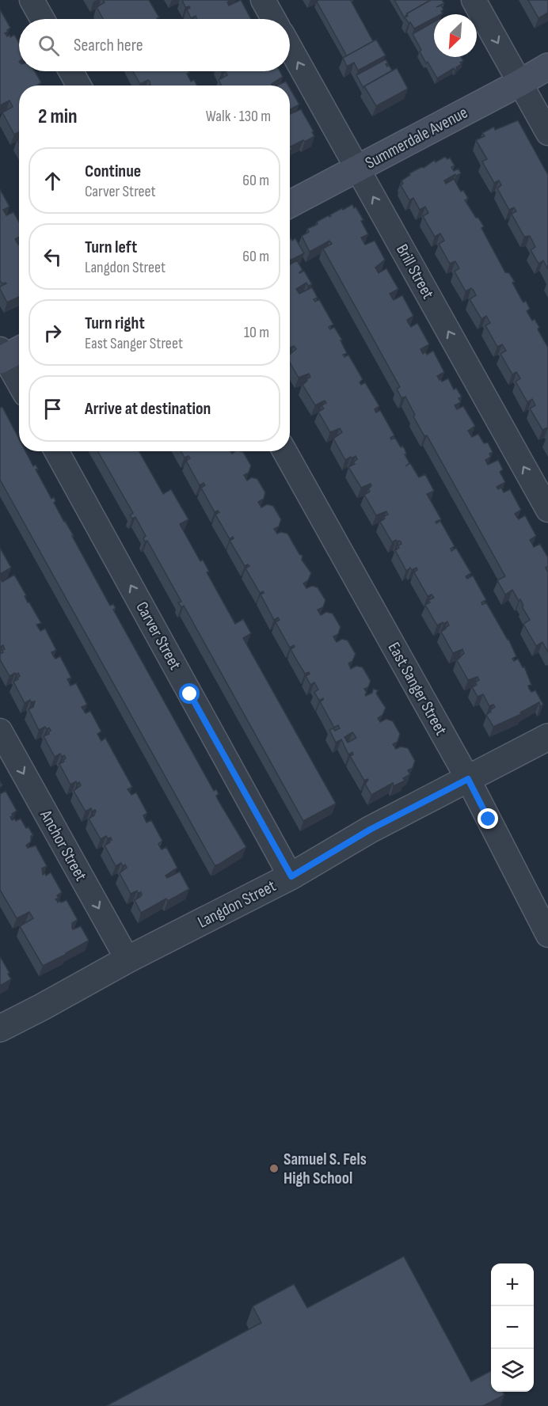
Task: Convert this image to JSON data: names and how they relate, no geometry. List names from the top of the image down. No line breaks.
{"streets":{"main road":["Summerdale Avenue"],"street":["Brill Street","Carver Street","East Sanger Street","Anchor Street","Langdon Street"]},"crossings":[["Summerdale Avenue","Brill Street"],["Carver Street","Langdon Street"],["East Sanger Street","Langdon Street"],["Anchor Street","Langdon Street"]],"one_way":["Brill Street","Carver Street","Anchor Street"],"places":["Samuel S. Fels High School"],"north":"bottom left","page":{"search":"Search here","heading":["2 min","Walk · 130 m"],"list":[["Continue","Carver Street","60 m"],["Turn left","Langdon Street","60 m"],["Turn right","East Sanger Street","10 m"],"Arrive at destination"],"map_buttons":["+","−"]}}
